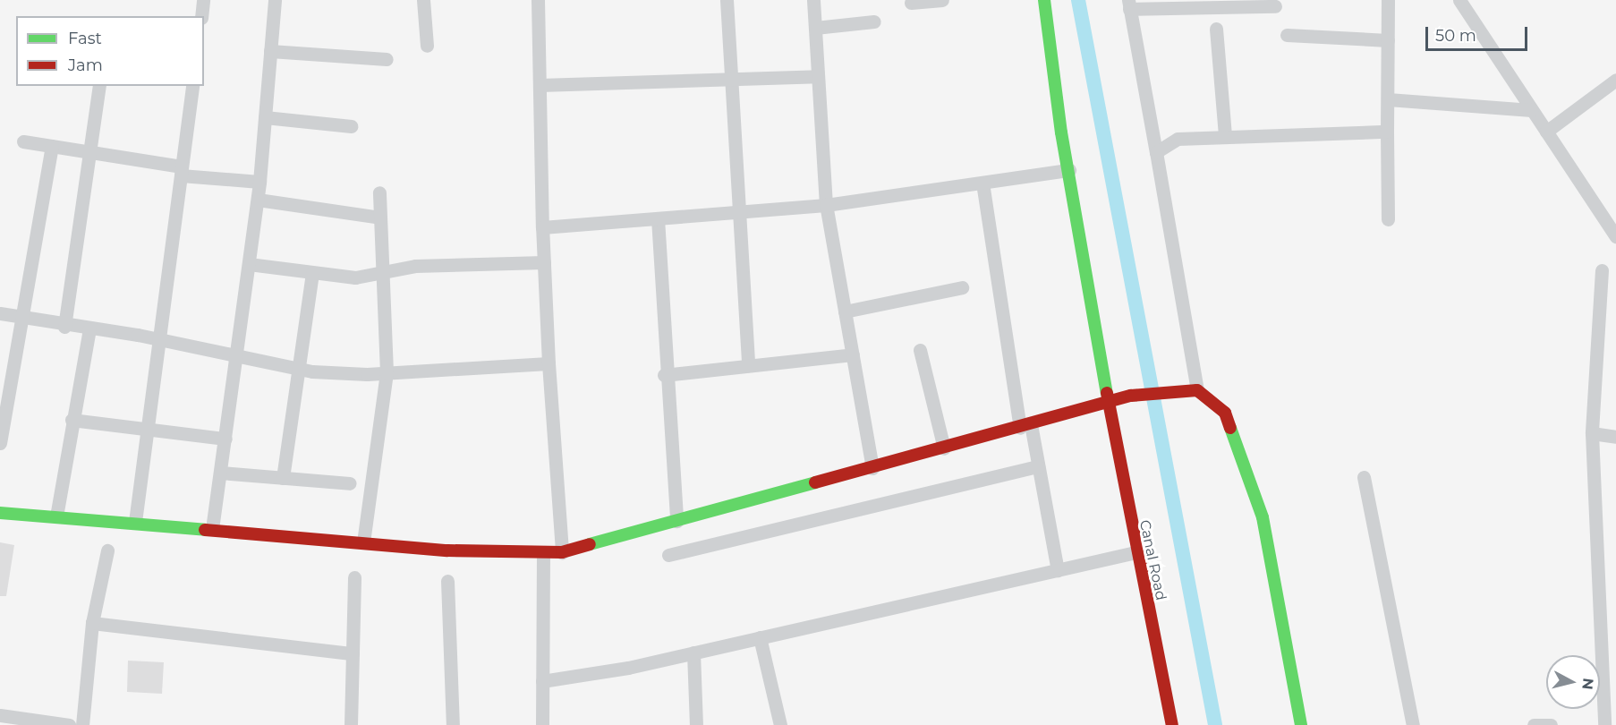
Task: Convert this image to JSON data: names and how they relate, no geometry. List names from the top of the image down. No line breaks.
{"streets":{"street":["Canal Road"]},"legend":["Fast","Jam"],"scale_bar":"50 m","north":"right"}
